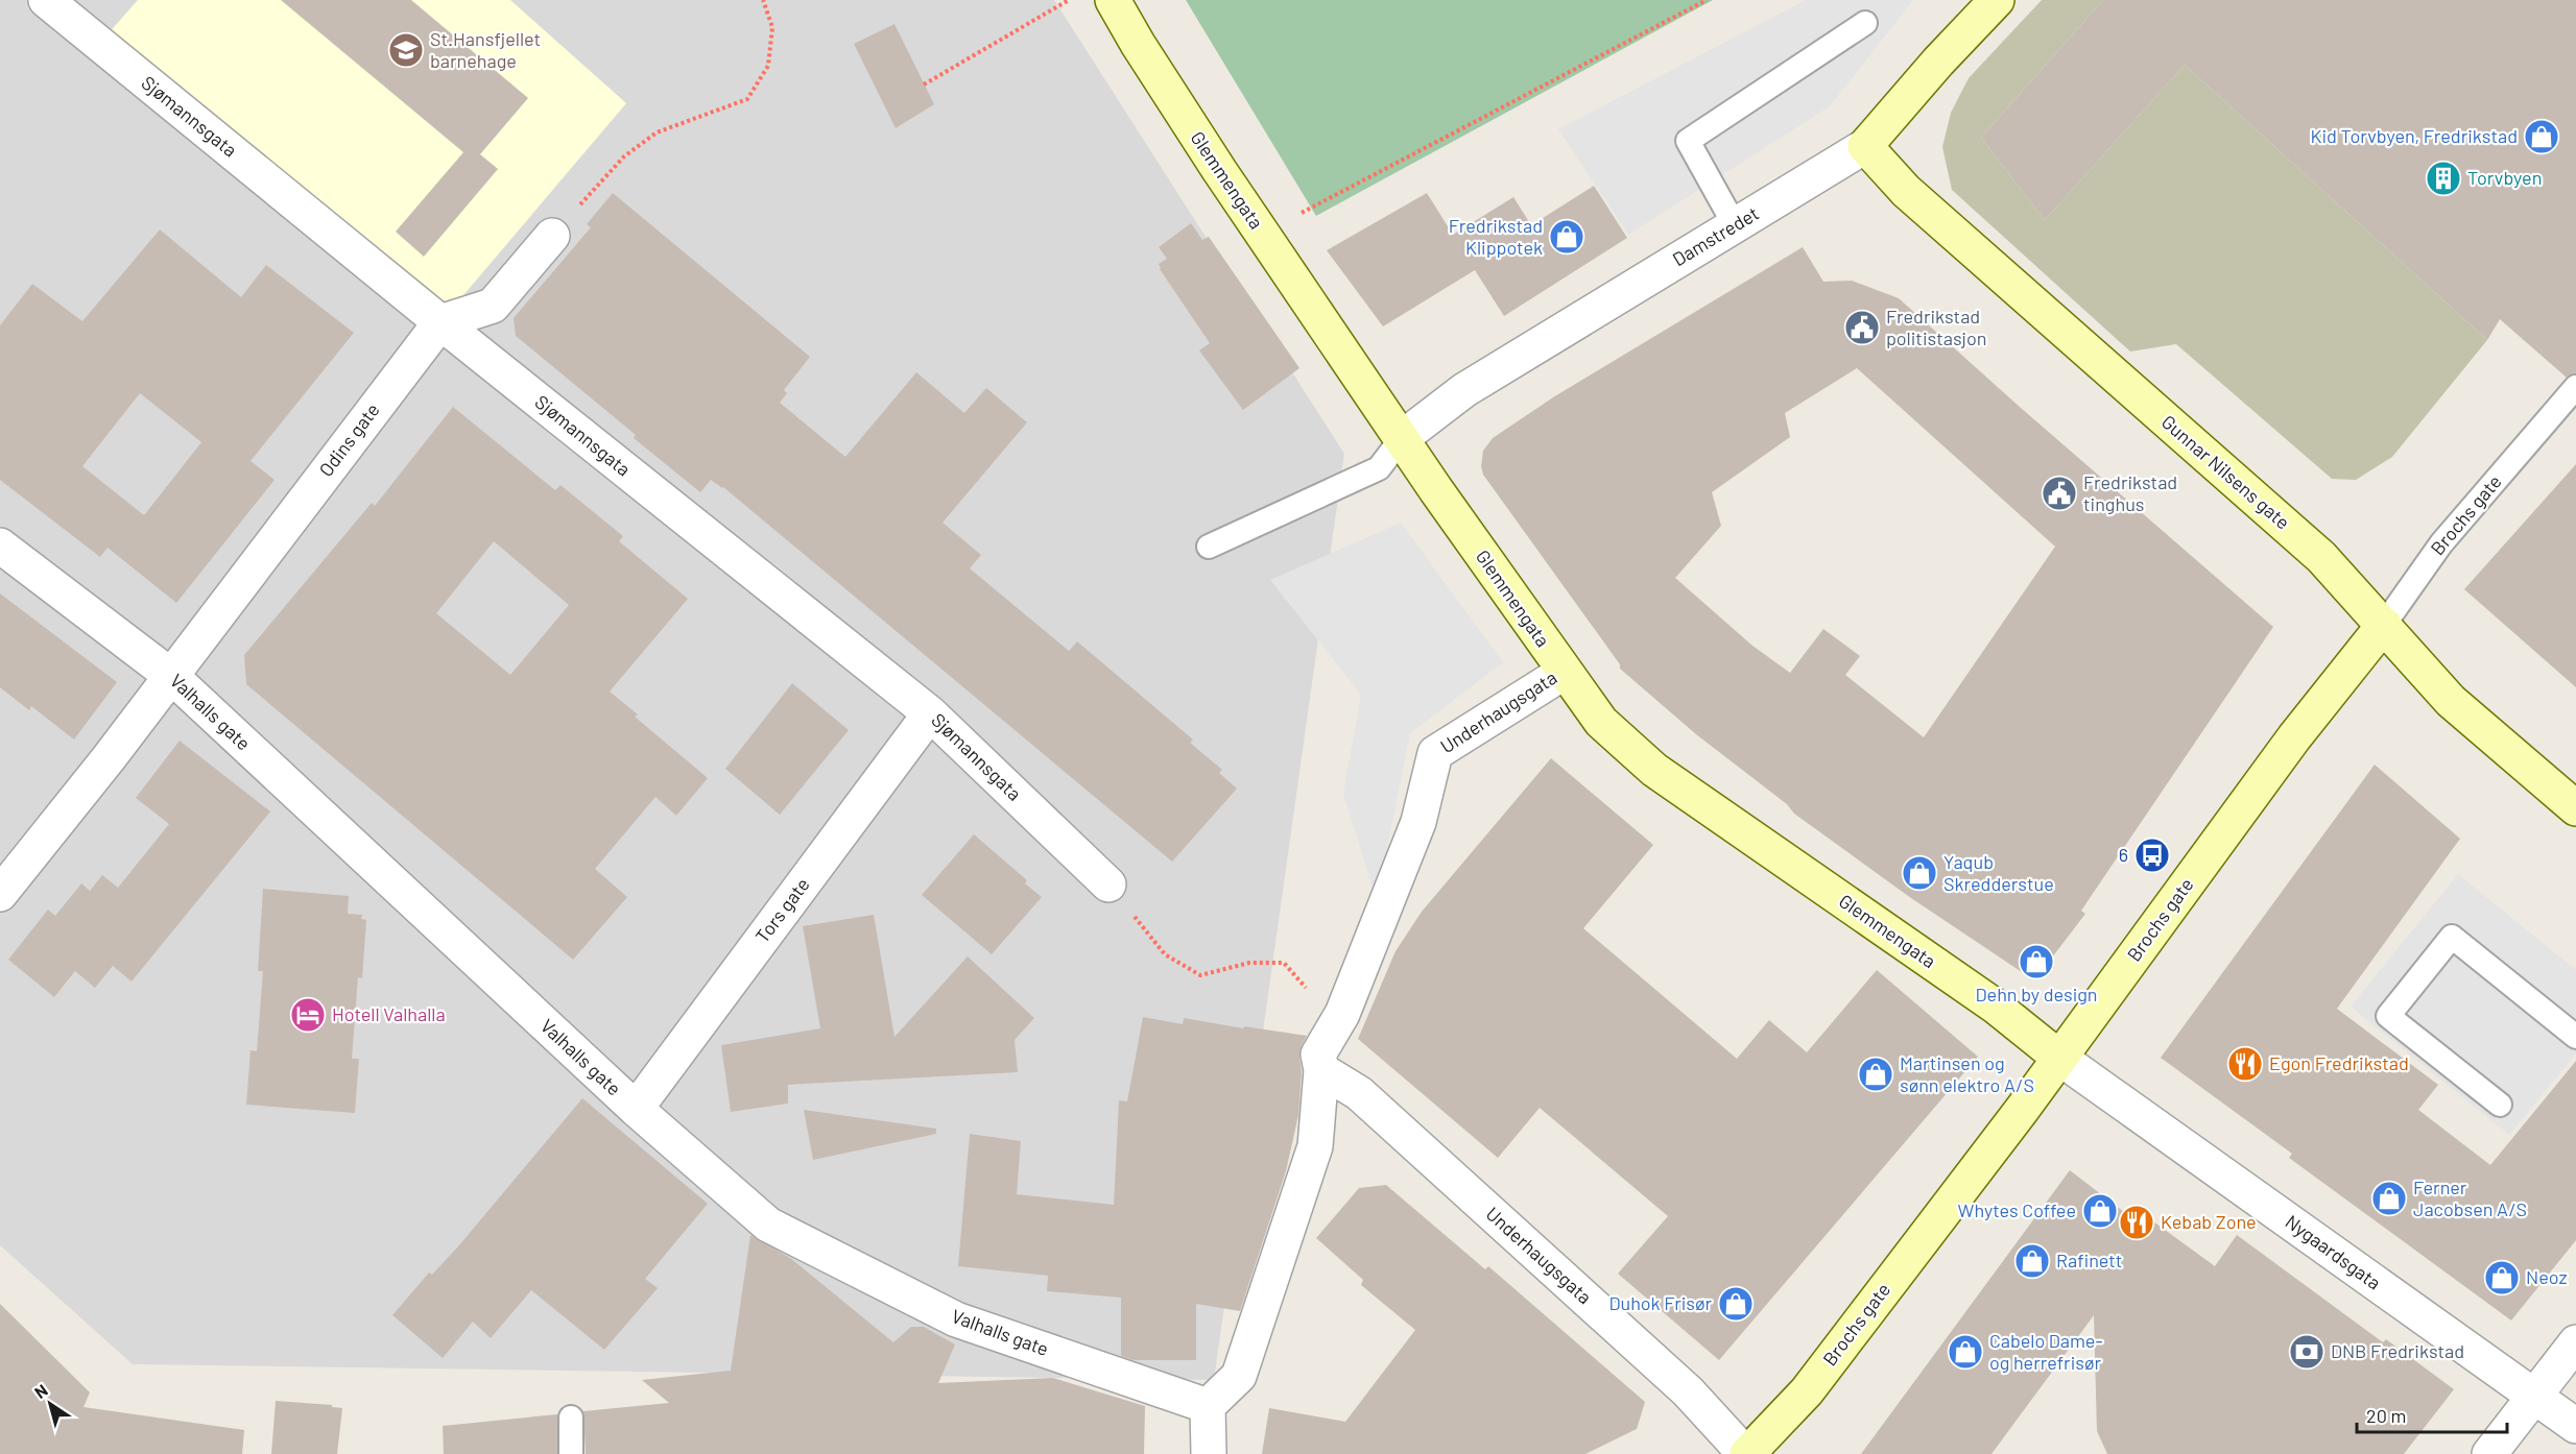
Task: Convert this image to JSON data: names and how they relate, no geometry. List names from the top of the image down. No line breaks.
{"streets":{"street":["Sjømannsgata","Glemmengata","Damstredet","Odins gate","Gunnar Nilsens gate","Brochs gate","Valhalls gate","Underhaugsgata","Tors gate","Nygaardsgata"]},"crossings":[["Sjømannsgata","Odins gate"],["Sjømannsgata","Tors gate"],["Glemmengata","Damstredet"],["Glemmengata","Brochs gate"],["Glemmengata","Underhaugsgata"],["Glemmengata","Nygaardsgata"],["Damstredet","Gunnar Nilsens gate"],["Odins gate","Valhalls gate"],["Gunnar Nilsens gate","Brochs gate"],["Brochs gate","Underhaugsgata"],["Brochs gate","Nygaardsgata"],["Valhalls gate","Underhaugsgata"],["Valhalls gate","Tors gate"]],"places":{"school or university":["St.Hansfjellet barnehage"],"shop":["Kid Torvbyen, Fredrikstad","Fredrikstad Klippotek","Yaqub Skredderstue","Dehn by design","Martinsen og sønn elektro A/S","Ferner Jacobsen A/S","Whytes Coffee","Rafinett","Neoz","Duhok Frisør","Cabelo Dame- og herrefrisør"],"building":["Torvbyen"],"public building":["Fredrikstad politistasjon","Fredrikstad tinghus"],"bus stop":["6"],"hotel":["Hotell Valhalla"],"restaurant":["Egon Fredrikstad","Kebab Zone"],"bank":["DNB Fredrikstad"]},"scale_bar":"20 m","north":"top left"}
